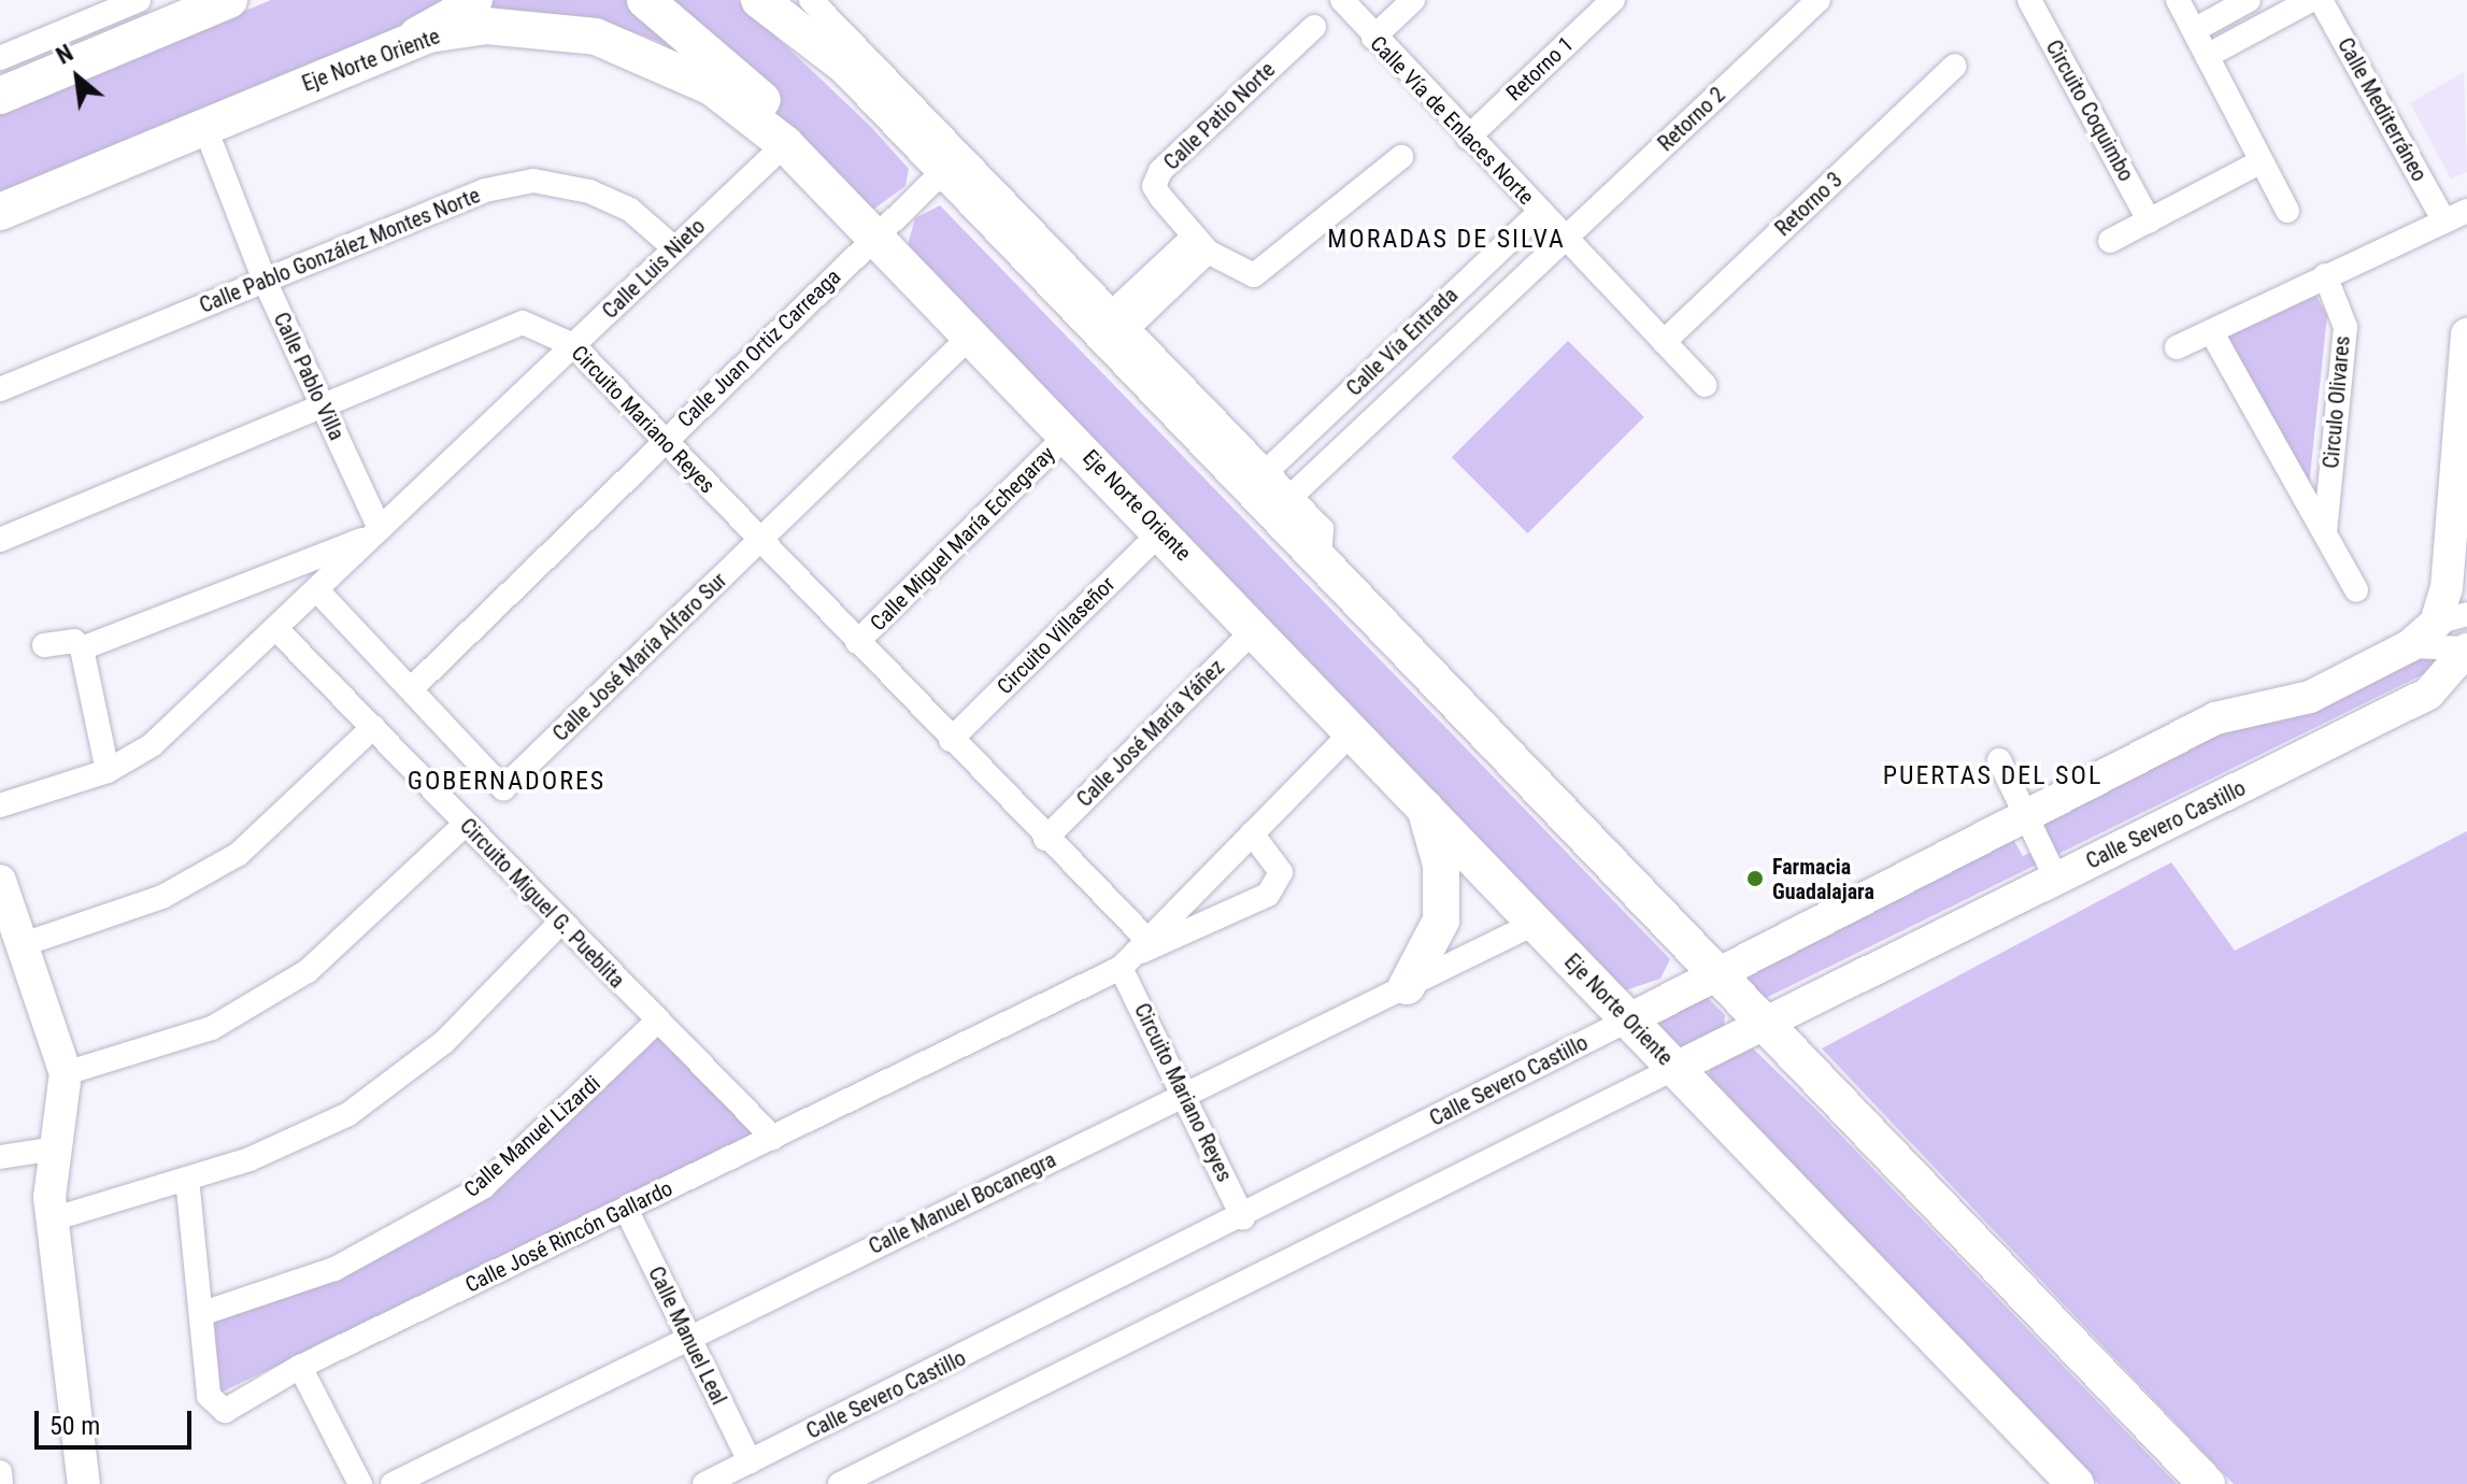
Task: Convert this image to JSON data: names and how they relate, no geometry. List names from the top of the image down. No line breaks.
{"streets":{"main road":["Eje Norte Oriente"],"street":["Retorno 1","Calle Mediterráneo","Circuito Coquimbo","Calle Patio Norte","Retorno 2","Calle Vía de Enlaces Norte","Retorno 3","Calle Pablo González Montes Norte","Calle Luis Nieto","Calle Vía Entrada","Calle Juan Ortiz Carreaga","Calle Pablo Villa","Circulo Olivares","Circuito Mariano Reyes","Calle Miguel María Echegaray","Circuito Villaseñor","Calle José María Alfaro Sur","Calle José María Yáñez","Calle Severo Castillo","Circuito Miguel G. Pueblita","Calle Manuel Lizardi","Calle Manuel Bocanegra","Calle José Rincón Gallardo","Calle Manuel Leal"]},"crossings":[["Eje Norte Oriente","Calle Luis Nieto"],["Eje Norte Oriente","Calle Juan Ortiz Carreaga"],["Eje Norte Oriente","Calle Pablo Villa"],["Eje Norte Oriente","Calle Miguel María Echegaray"],["Eje Norte Oriente","Circuito Villaseñor"],["Eje Norte Oriente","Calle José María Alfaro Sur"],["Eje Norte Oriente","Calle José María Yáñez"],["Eje Norte Oriente","Calle Severo Castillo"],["Eje Norte Oriente","Calle Manuel Bocanegra"],["Eje Norte Oriente","Calle José Rincón Gallardo"],["Retorno 1","Calle Vía de Enlaces Norte"],["Retorno 2","Calle Vía de Enlaces Norte"],["Retorno 2","Calle Vía Entrada"],["Calle Vía de Enlaces Norte","Retorno 3"],["Calle Vía de Enlaces Norte","Calle Vía Entrada"],["Calle Pablo González Montes Norte","Calle Luis Nieto"],["Calle Pablo González Montes Norte","Calle Pablo Villa"],["Calle Luis Nieto","Calle Pablo Villa"],["Calle Luis Nieto","Circuito Mariano Reyes"],["Calle Luis Nieto","Calle José María Alfaro Sur"],["Calle Luis Nieto","Circuito Miguel G. Pueblita"],["Calle Juan Ortiz Carreaga","Circuito Mariano Reyes"],["Calle Juan Ortiz Carreaga","Calle José María Alfaro Sur"],["Calle Pablo Villa","Circuito Mariano Reyes"],["Circuito Mariano Reyes","Calle Miguel María Echegaray"],["Circuito Mariano Reyes","Circuito Villaseñor"],["Circuito Mariano Reyes","Calle José María Alfaro Sur"],["Circuito Mariano Reyes","Calle José María Yáñez"],["Circuito Mariano Reyes","Calle Severo Castillo"],["Circuito Mariano Reyes","Calle Manuel Bocanegra"],["Circuito Mariano Reyes","Calle José Rincón Gallardo"],["Calle Severo Castillo","Calle Manuel Leal"],["Circuito Miguel G. Pueblita","Calle Manuel Lizardi"],["Circuito Miguel G. Pueblita","Calle José Rincón Gallardo"],["Calle Manuel Lizardi","Calle José Rincón Gallardo"],["Calle Manuel Bocanegra","Calle Manuel Leal"],["Calle José Rincón Gallardo","Calle Manuel Leal"]],"districts":["MORADAS DE SILVA","PUERTAS DEL SOL","GOBERNADORES"],"places":["Farmacia Guadalajara"],"scale_bar":"50 m","north":"top left"}
